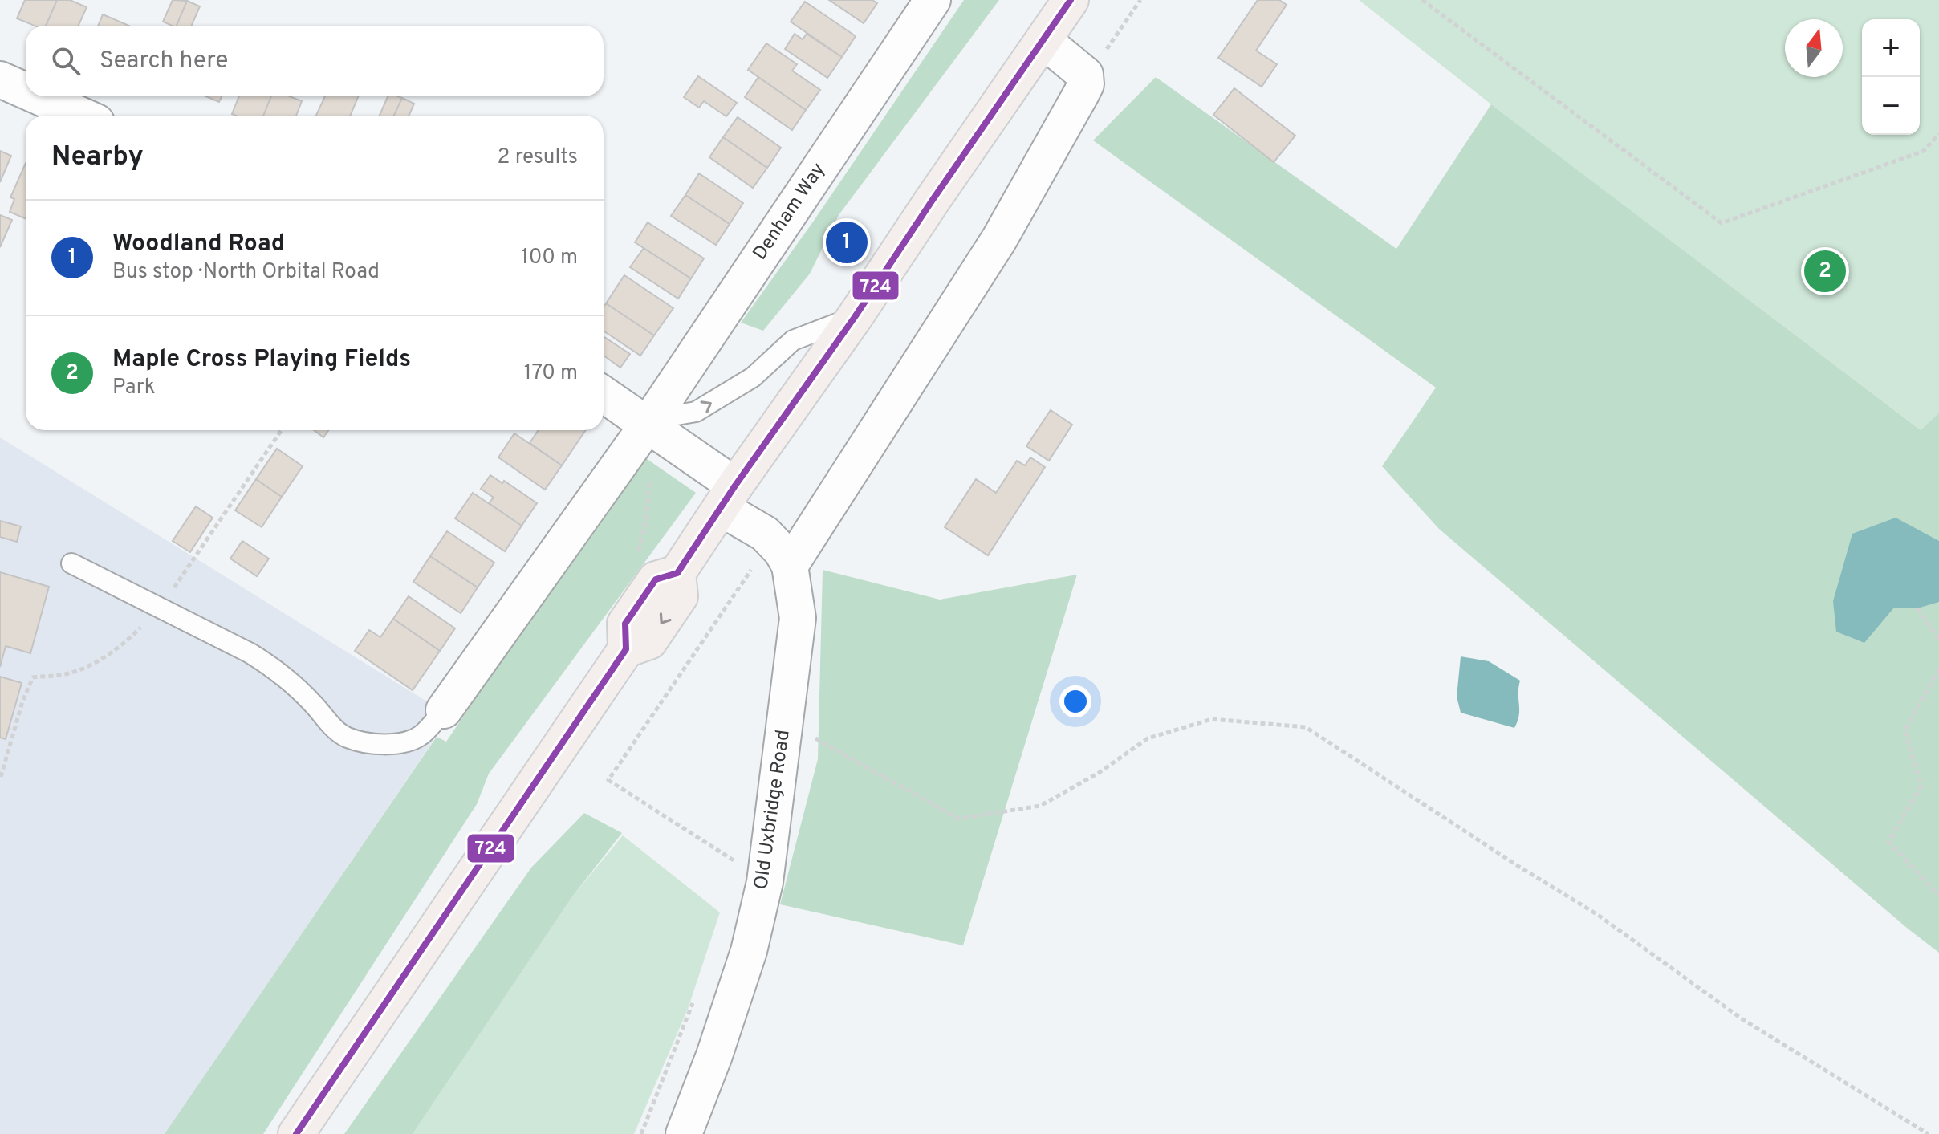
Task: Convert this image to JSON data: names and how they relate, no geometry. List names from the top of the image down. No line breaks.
{"streets":{"street":["Denham Way","Old Uxbridge Road"]},"crossings":[["Denham Way","Old Uxbridge Road"]],"lines":["transit line 724"],"north":"top","page":{"map_buttons":["+","−"],"search":"Search here","heading":["Nearby","2 results"],"list":[{"mark":"1","name":"Woodland Road","note":"Bus stop · North Orbital Road","value":"100 m"},{"mark":"2","name":"Maple Cross Playing Fields","note":"Park","value":"170 m"}],"pins":["1","2"]}}
